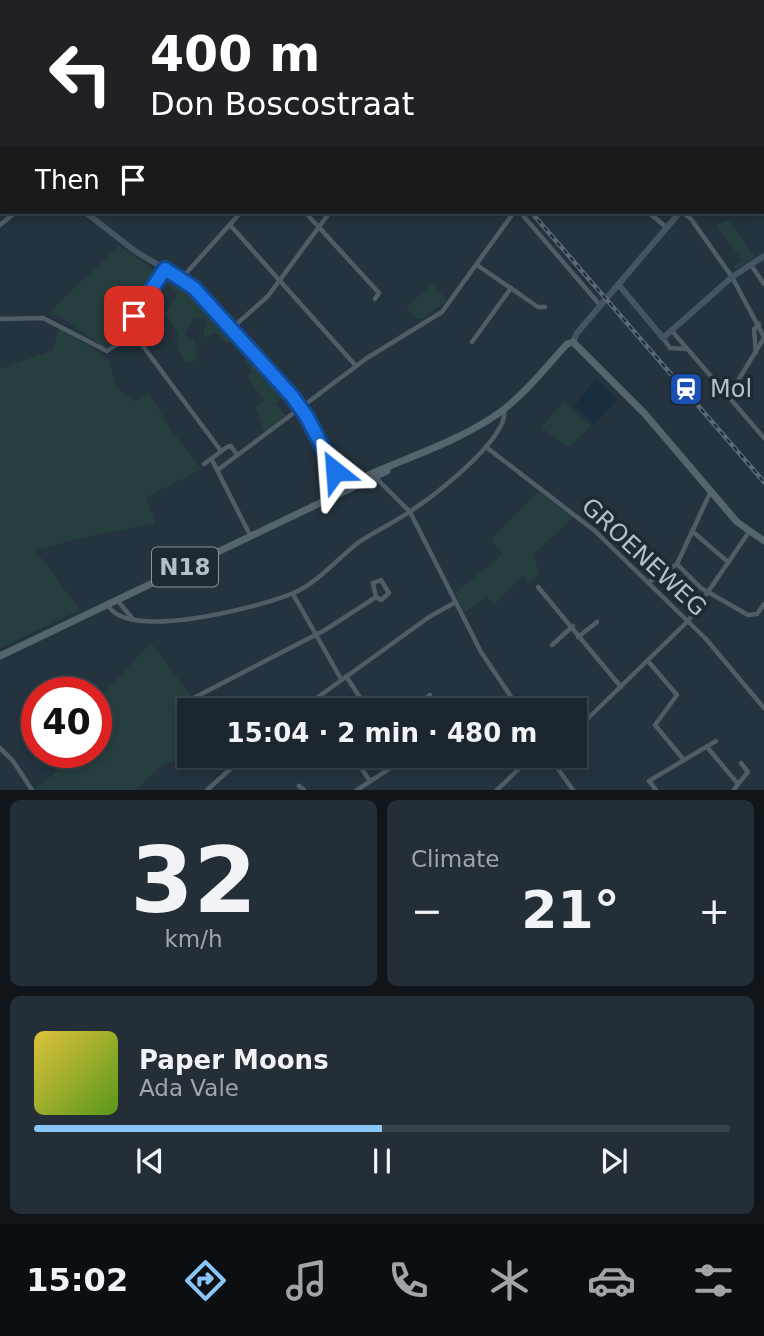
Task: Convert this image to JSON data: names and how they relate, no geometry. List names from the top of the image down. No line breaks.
{"streets":{"main road":["N18"],"street":["GROENEWEG"]},"places":{"station":["Mol"]},"page":{"turn":["400 m","Don Boscostraat"],"then":"Then","limit":"40","trip":"15:04 · 2 min · 480 m","tile":[["32","km/h"],"Climate"],"heat":["−","21°","+"],"song":["Paper Moons","Ada Vale"],"tabs":"15:02"}}
